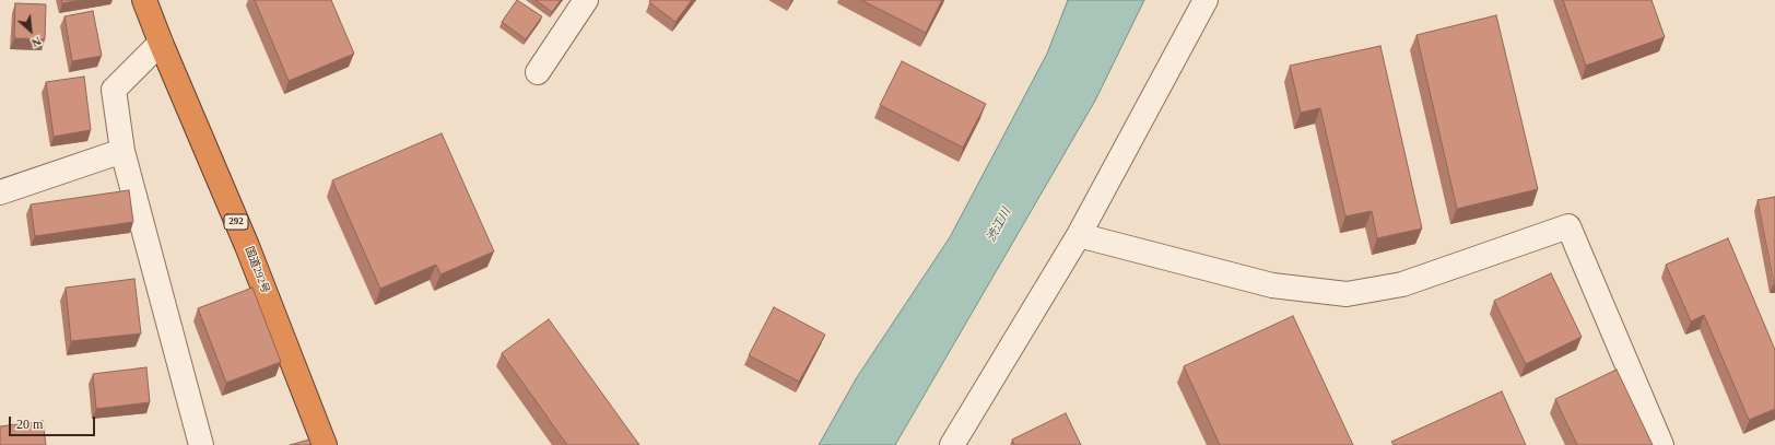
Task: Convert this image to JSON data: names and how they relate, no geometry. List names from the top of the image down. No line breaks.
{"streets":{"highway":["292","国道292号"]},"water":["渋江川"],"scale_bar":"20 m","north":"bottom right"}
